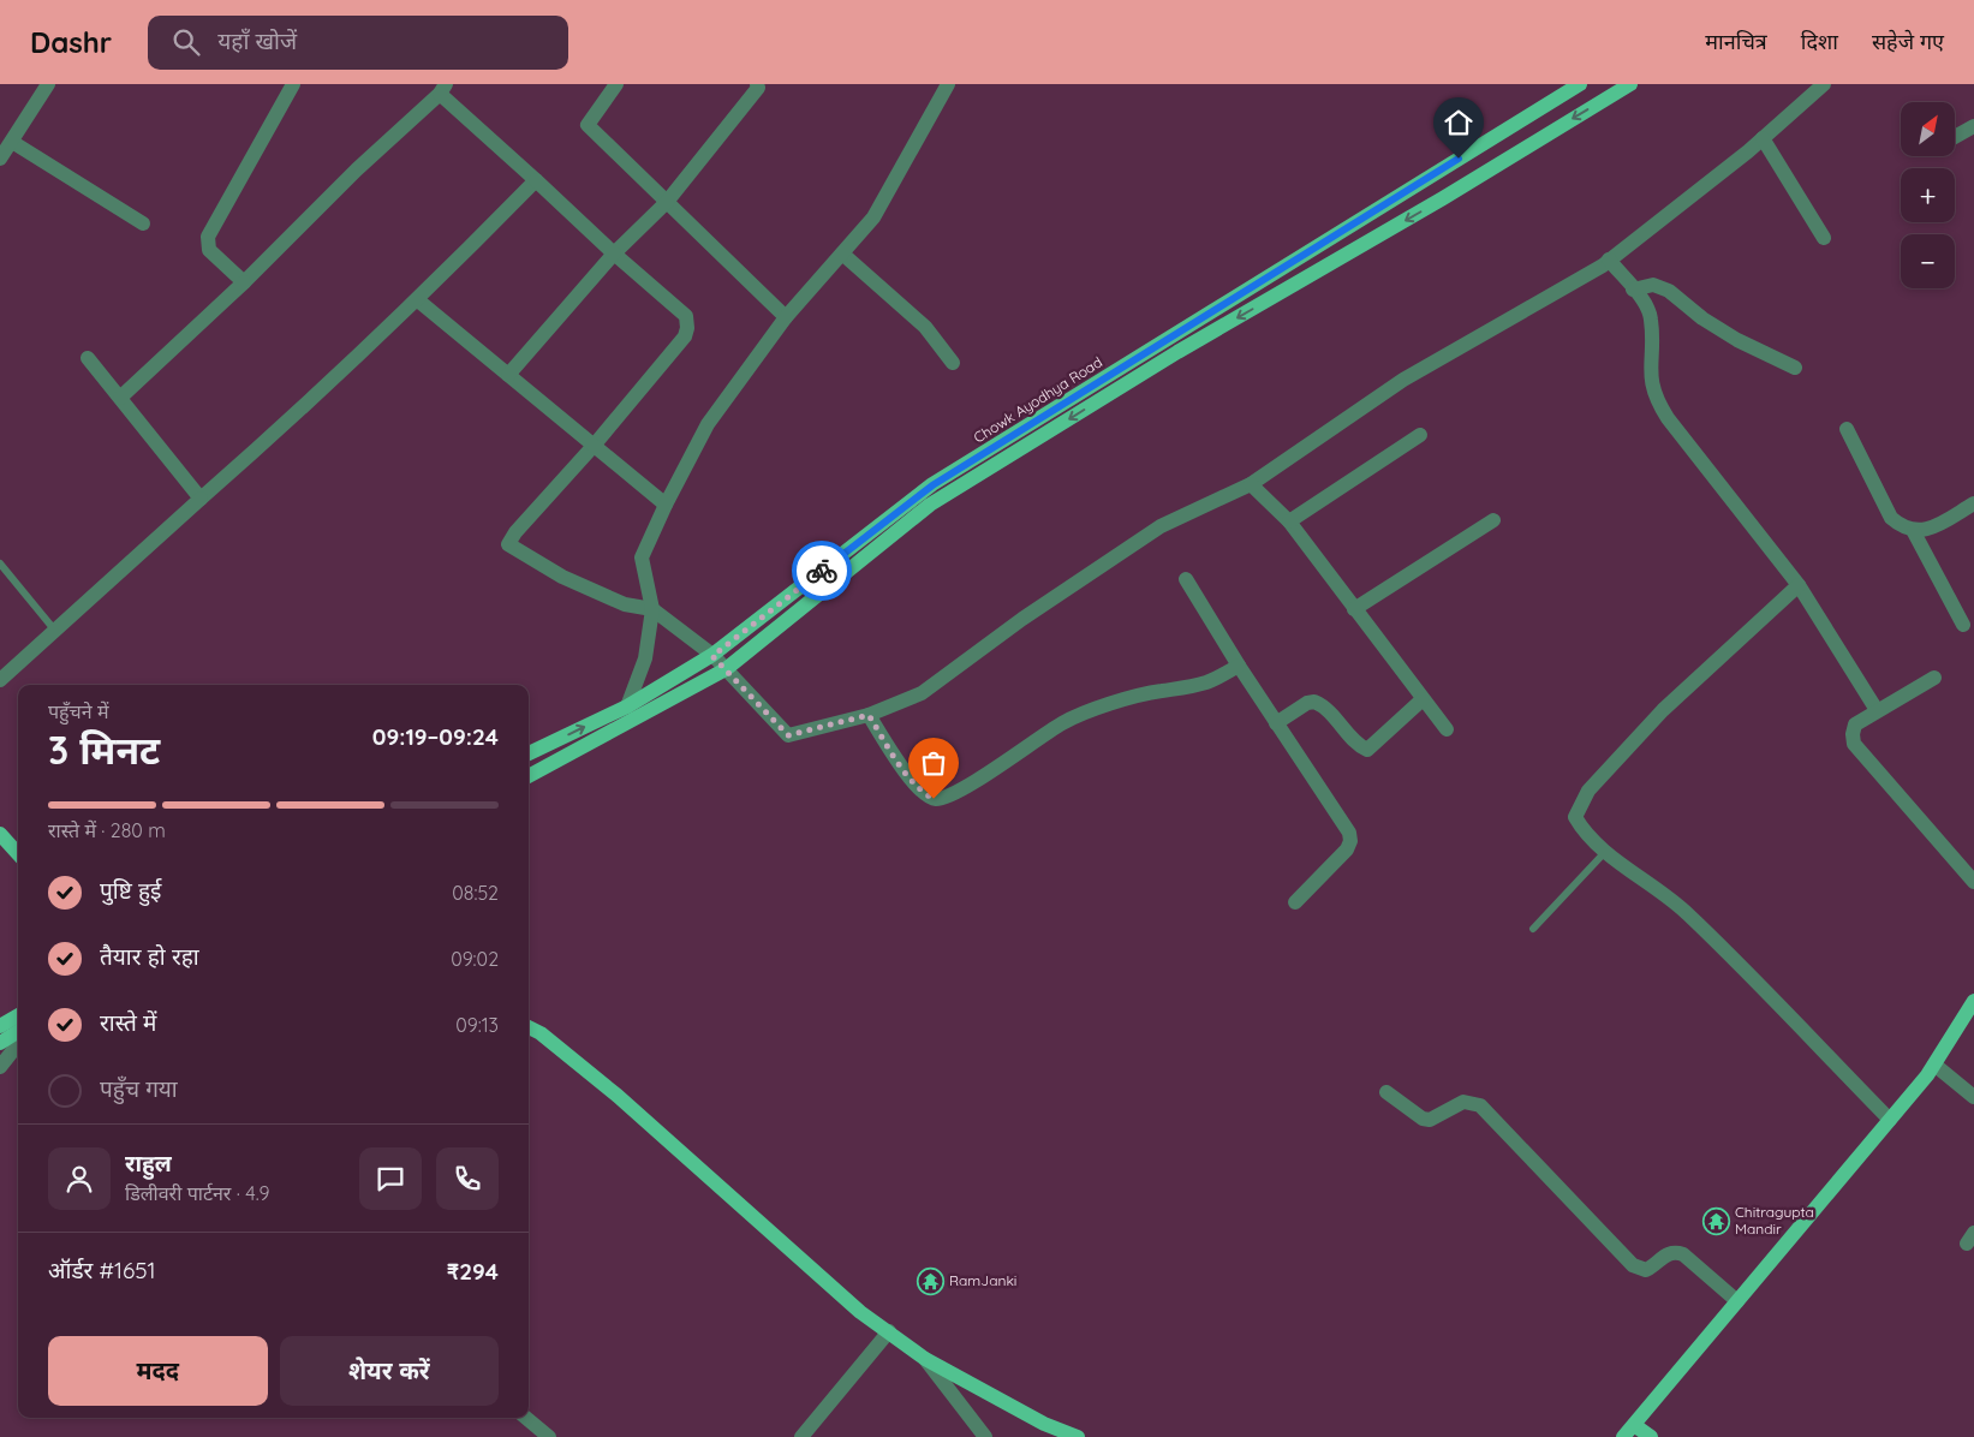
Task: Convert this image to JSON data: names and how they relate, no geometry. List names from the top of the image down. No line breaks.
{"streets":{"main road":["Chowk Ayodhya Road"]},"places":{"temple":["Chitragupta Mandir","RamJanki"]},"north":"top right","page":{"header":"Dashr","search":"यहाँ खोजें","nav":["मानचित्र","दिशा","सहेजे गए"],"map_buttons":["+","−"],"heading":["3 मिनट","पहुँचने में","09:19–09:24"],"panel":["राहुल","डिलीवरी पार्टनर · 4.9","ऑर्डर #1651","₹294"],"bar":"रास्ते में · 280 m","list":[["पुष्टि हुई","08:52"],["तैयार हो रहा","09:02"],["रास्ते में","09:13"],"पहुँच गया"],"buttons":["मदद","शेयर करें"]}}
